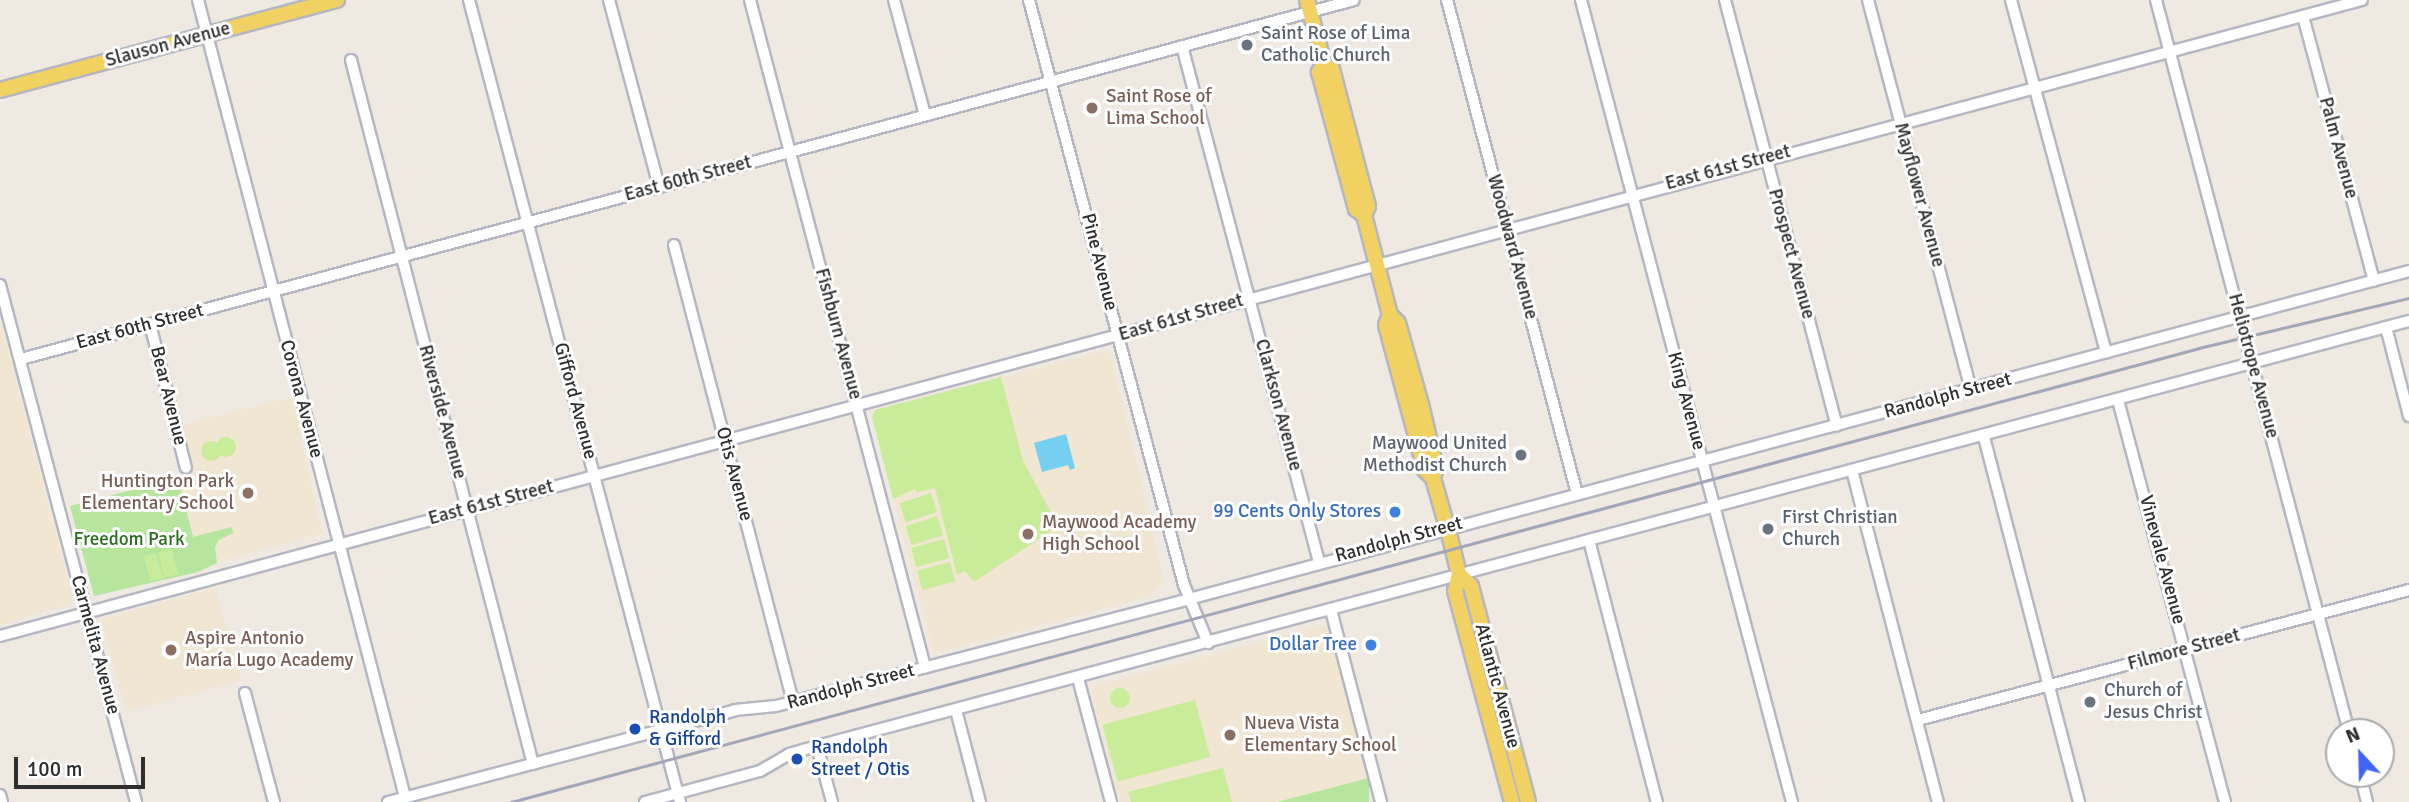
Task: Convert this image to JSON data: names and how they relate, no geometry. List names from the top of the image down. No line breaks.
{"streets":{"main road":["Slauson Avenue","Atlantic Avenue"],"street":["Palm Avenue","East 61st Street","East 60th Street","Mayflower Avenue","Woodward Avenue","Prospect Avenue","Pine Avenue","Fishburn Avenue","Heliotrope Avenue","Bear Avenue","Randolph Street","Corona Avenue","Gifford Avenue","King Avenue","Clarkson Avenue","Riverside Avenue","Otis Avenue","Vinevale Avenue","Carmelita Avenue","Filmore Street"]},"crossings":[["Slauson Avenue","Corona Avenue"],["Palm Avenue","East 61st Street"],["Palm Avenue","Randolph Street"],["East 61st Street","Mayflower Avenue"],["East 61st Street","Woodward Avenue"],["East 61st Street","Prospect Avenue"],["East 61st Street","Pine Avenue"],["East 61st Street","Fishburn Avenue"],["East 61st Street","Heliotrope Avenue"],["East 61st Street","Corona Avenue"],["East 61st Street","Gifford Avenue"],["East 61st Street","King Avenue"],["East 61st Street","Clarkson Avenue"],["East 61st Street","Riverside Avenue"],["East 61st Street","Otis Avenue"],["East 61st Street","Carmelita Avenue"],["East 61st Street","Atlantic Avenue"],["East 60th Street","Pine Avenue"],["East 60th Street","Fishburn Avenue"],["East 60th Street","Bear Avenue"],["East 60th Street","Corona Avenue"],["East 60th Street","Gifford Avenue"],["East 60th Street","Clarkson Avenue"],["East 60th Street","Riverside Avenue"],["East 60th Street","Carmelita Avenue"],["East 60th Street","Atlantic Avenue"],["Mayflower Avenue","Randolph Street"],["Woodward Avenue","Randolph Street"],["Prospect Avenue","Randolph Street"],["Pine Avenue","Randolph Street"],["Fishburn Avenue","Randolph Street"],["Heliotrope Avenue","Randolph Street"],["Heliotrope Avenue","Filmore Street"],["Randolph Street","Corona Avenue"],["Randolph Street","Gifford Avenue"],["Randolph Street","King Avenue"],["Randolph Street","Clarkson Avenue"],["Randolph Street","Riverside Avenue"],["Randolph Street","Otis Avenue"],["Randolph Street","Atlantic Avenue"],["Vinevale Avenue","Filmore Street"]],"parks":["Freedom Park"],"places":["Saint Rose of Lima Catholic Church","Saint Rose of Lima School","Maywood United Methodist Church","Huntington Park Elementary School","99 Cents Only Stores","First Christian Church","Maywood Academy High School","Dollar Tree","Aspire Antonio María Lugo Academy","Church of Jesus Christ","Randolph & Gifford","Nueva Vista Elementary School","Randolph Street / Otis"],"scale_bar":"100 m","north":"top"}
